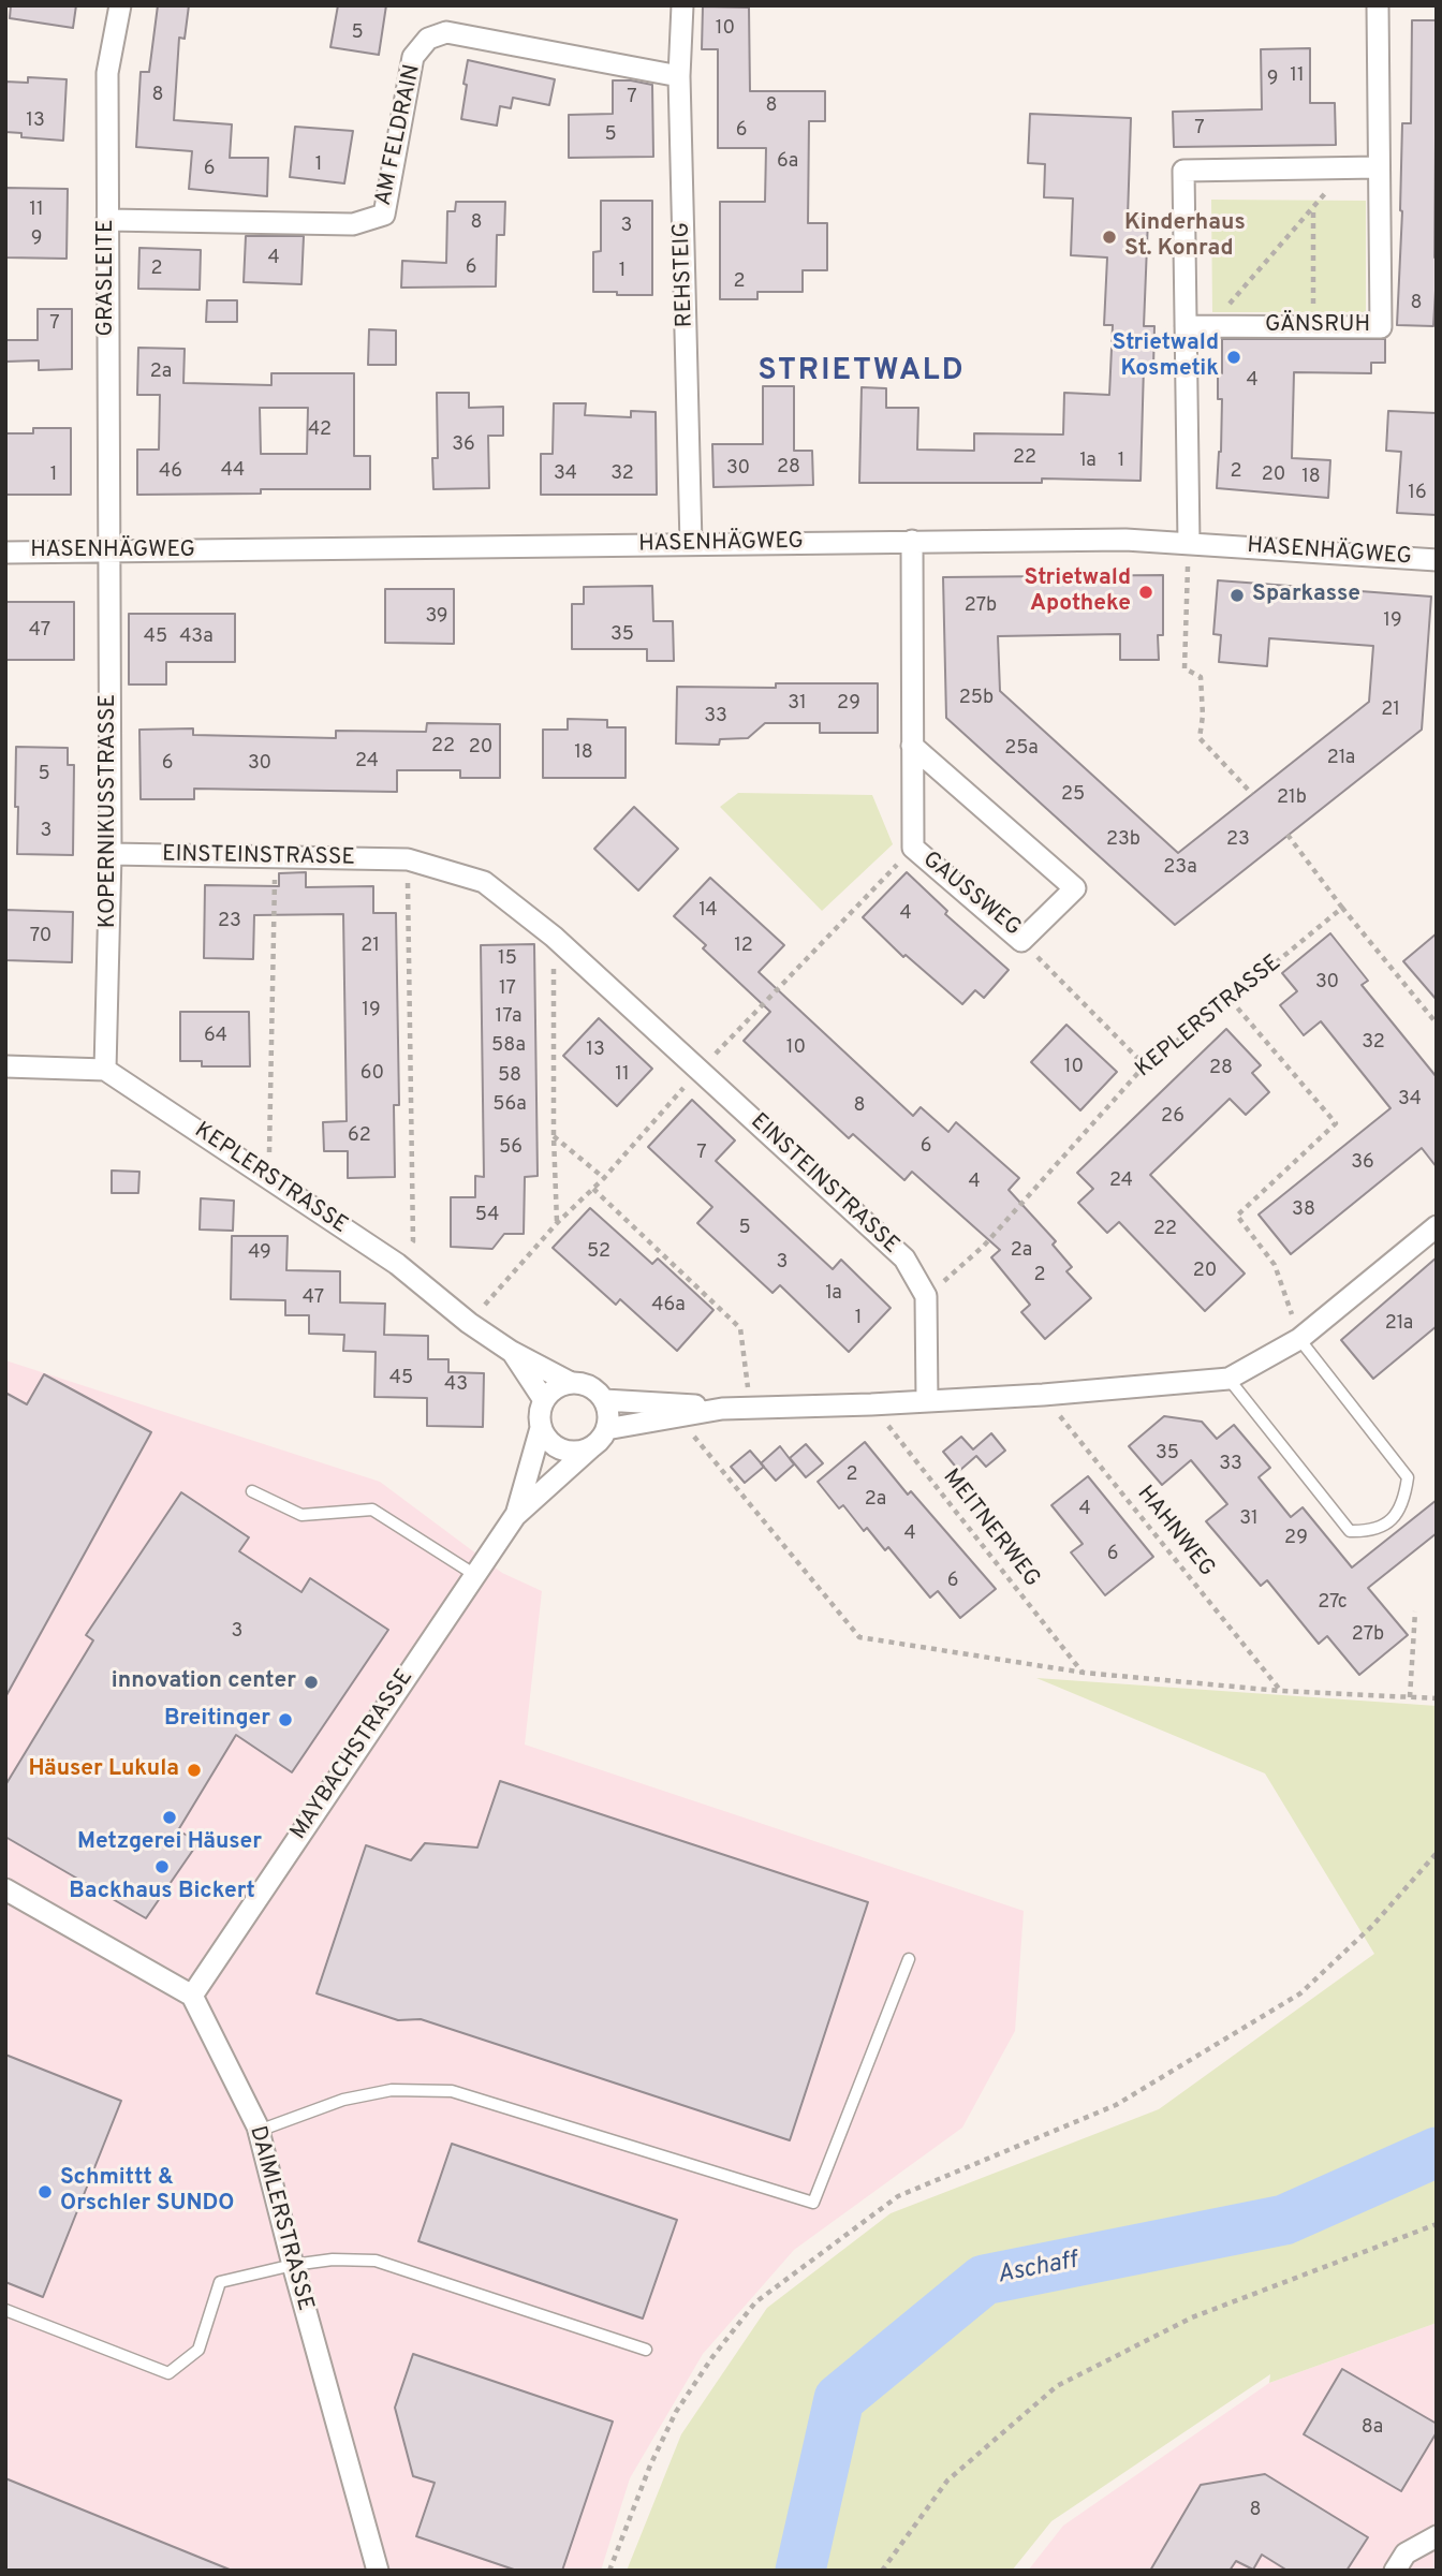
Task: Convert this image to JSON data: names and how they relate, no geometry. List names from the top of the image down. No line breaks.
{"streets":{"street":["AM FELDRAIN","REHSTEIG","GRASLEITE","GÄNSRUH","HASENHÄGWEG","KOPERNIKUSSTRASSE","EINSTEINSTRASSE","GAUSSWEG","KEPLERSTRASSE","MAYBACHSTRASSE","DAIMLERSTRASSE"],"path":["MEITNERWEG","HAHNWEG"]},"crossings":[["AM FELDRAIN","REHSTEIG"],["AM FELDRAIN","GRASLEITE"],["REHSTEIG","HASENHÄGWEG"],["GRASLEITE","HASENHÄGWEG"],["GRASLEITE","KOPERNIKUSSTRASSE"],["HASENHÄGWEG","KOPERNIKUSSTRASSE"],["HASENHÄGWEG","GAUSSWEG"],["KOPERNIKUSSTRASSE","EINSTEINSTRASSE"],["KOPERNIKUSSTRASSE","KEPLERSTRASSE"],["EINSTEINSTRASSE","KEPLERSTRASSE"],["KEPLERSTRASSE","MEITNERWEG"],["KEPLERSTRASSE","HAHNWEG"],["KEPLERSTRASSE","MAYBACHSTRASSE"],["MAYBACHSTRASSE","DAIMLERSTRASSE"]],"districts":["STRIETWALD"],"water":["Aschaff"],"places":["Kinderhaus St. Konrad","Strietwald Kosmetik","Strietwald Apotheke","Sparkasse","innovation center","Breitinger","Häuser Lukula","Metzgerei Häuser","Backhaus Bickert","Schmittt & Orschler SUNDO"],"house_numbers":["10","5","11","9","8","7","8","13","7","6","5","6a","1","6","11","8","3","9","4","6","2","1","2","8","7","2a","4","42","36","22","1a","1","28","30","44","46","2","34","32","1","20","18","16","27b","39","19","47","35","45","43a","25b","31","29","21","33","22","20","25a","18","21a","24","6","30","5","25","21b","3","23b","23","23a","14","4","23","70","21","12","15","30","17","19","17a","64","32","58a","10","13","10","28","60","11","58","34","56a","8","26","62","6","56","7","36","24","4","38","54","5","22","2a","52","49","3","20","2","1a","47","46a","1","21a","45","43","35","33","2","2a","4","31","4","29","6","6","27c","3","27b","8a","8"]}
